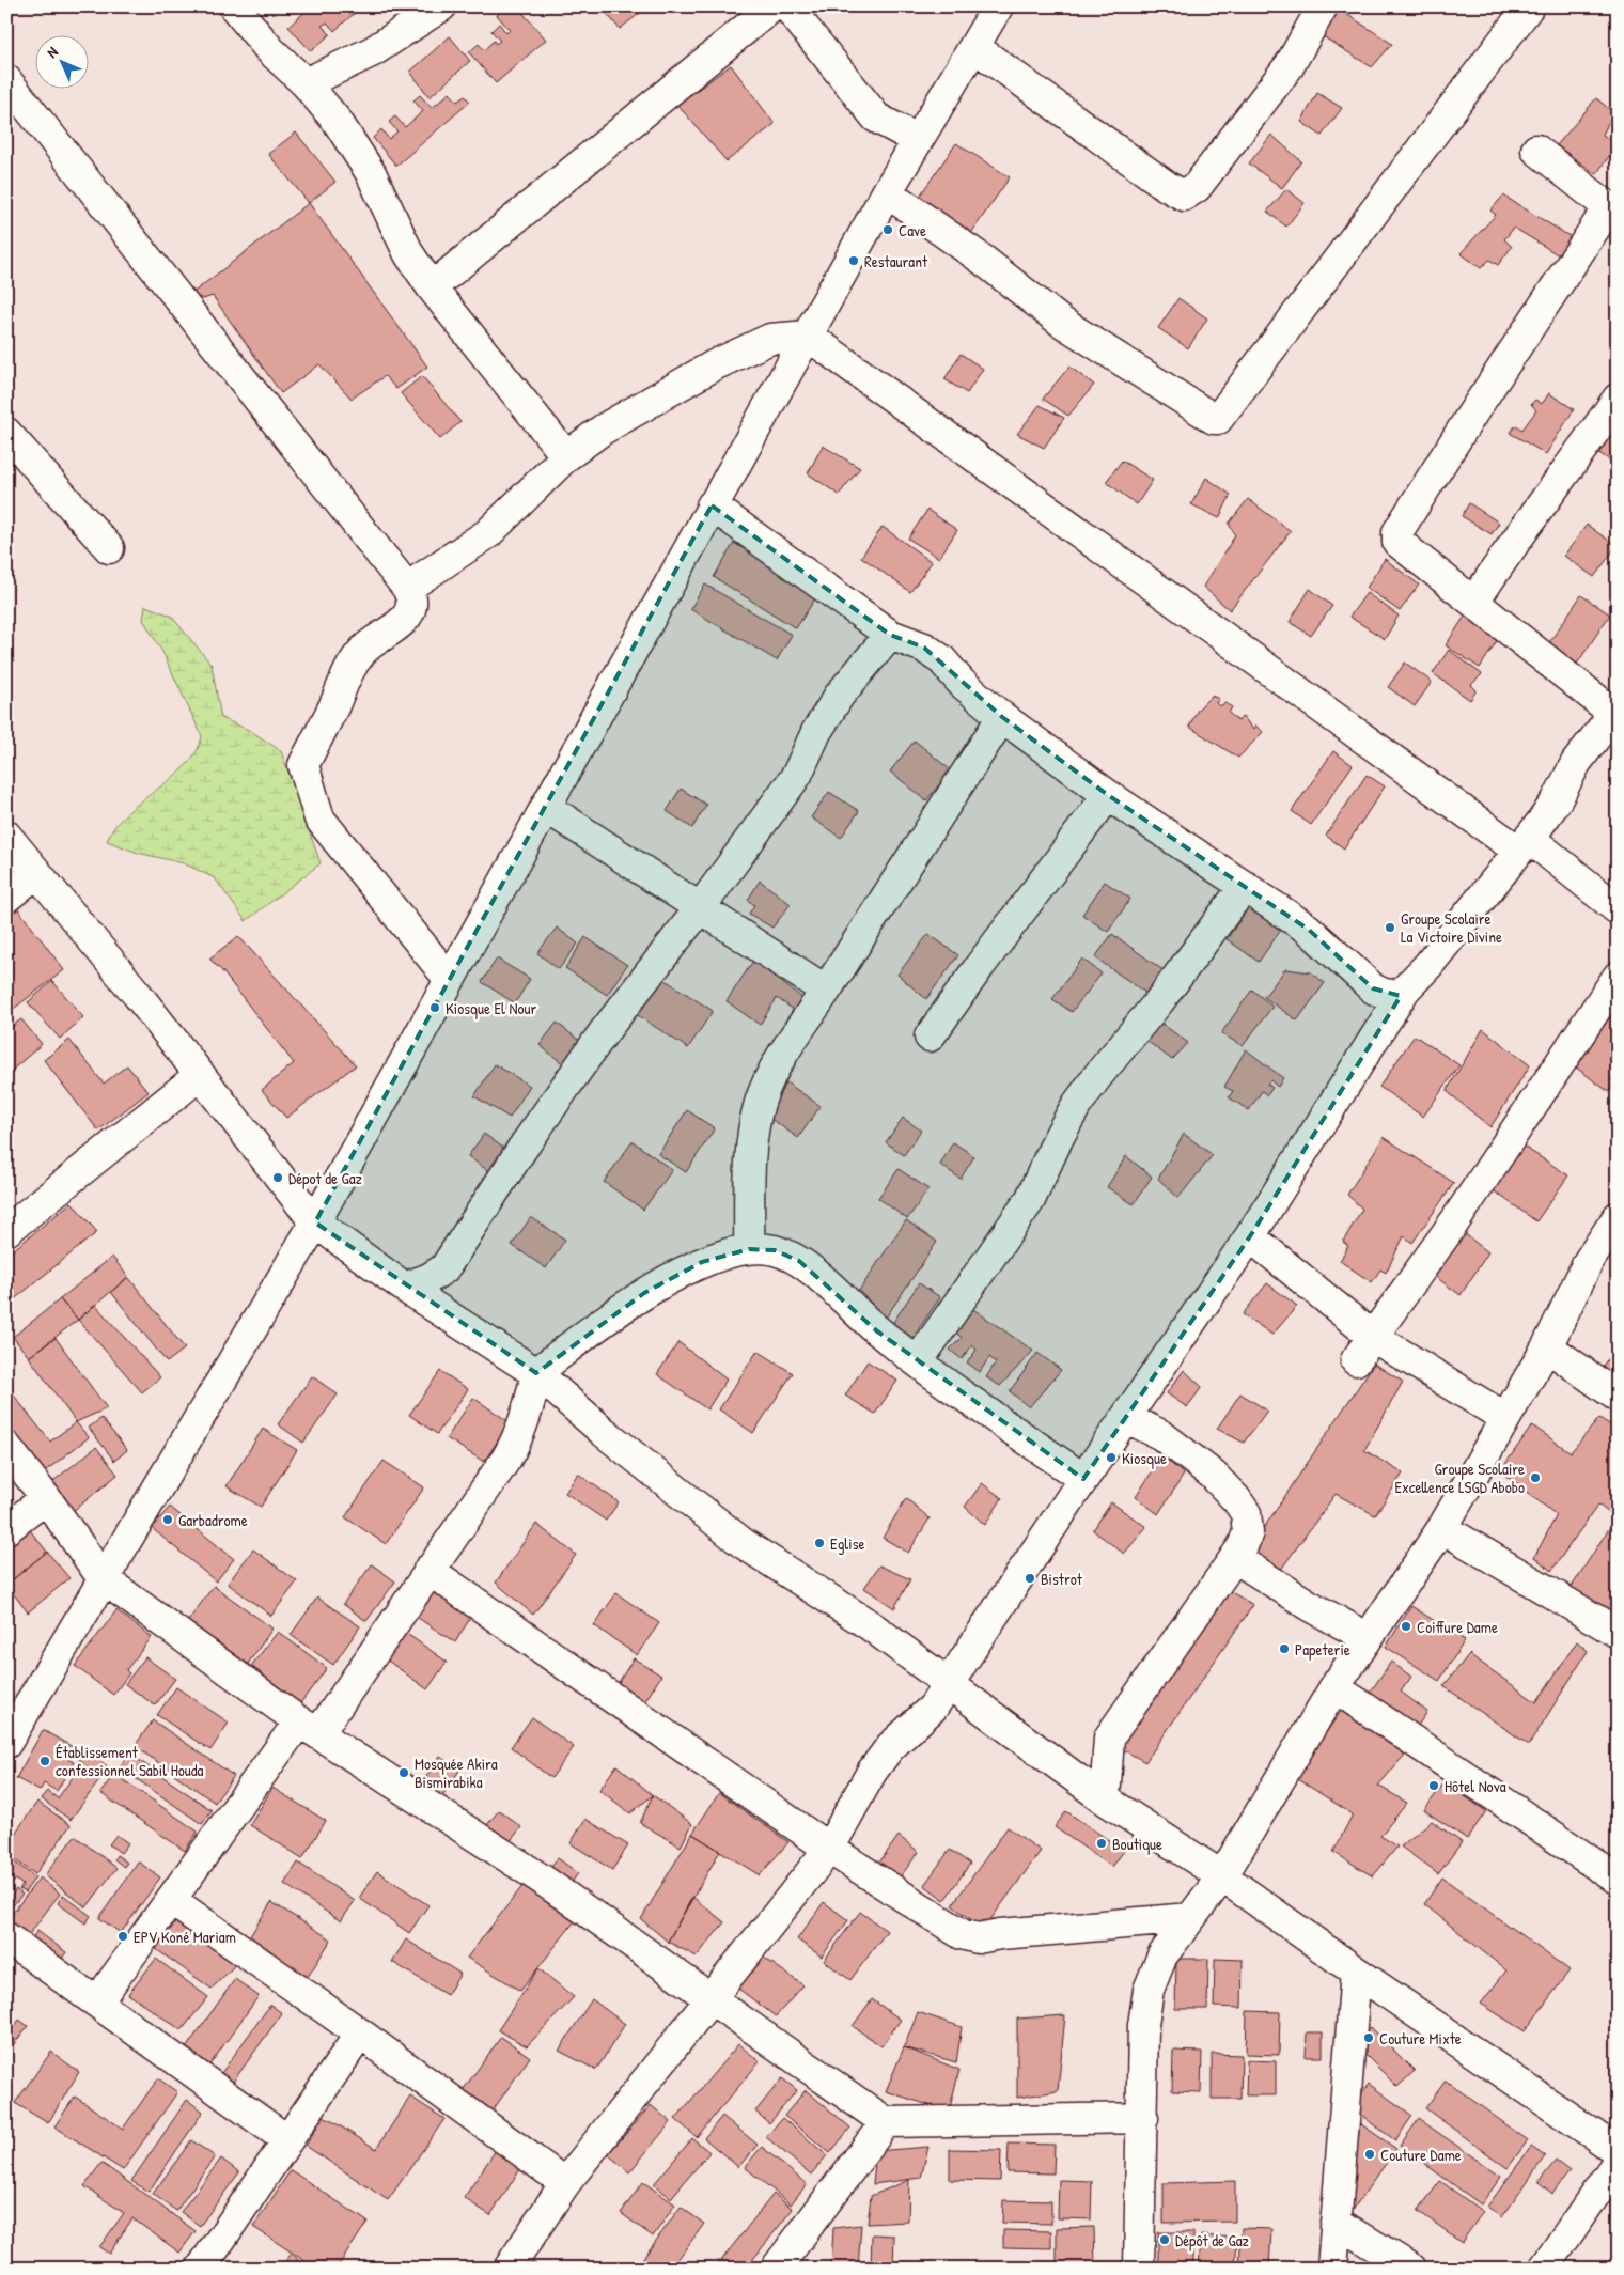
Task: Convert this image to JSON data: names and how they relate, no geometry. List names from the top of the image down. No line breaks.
{"places":["Cave","Restaurant","Groupe Scolaire La Victoire Divine","Kiosque El Nour","Dépot de Gaz","Kiosque","Groupe Scolaire Excellence LSGD Abobo","Garbadrome","Eglise","Bistrot","Coiffure Dame","Papeterie","Établissement confessionnel Sabil Houda","Mosquée Akira Bismirabika","Hôtel Nova","Boutique","EPV Koné Mariam","Couture Mixte","Couture Dame","Dépôt de Gaz"],"north":"top left"}
